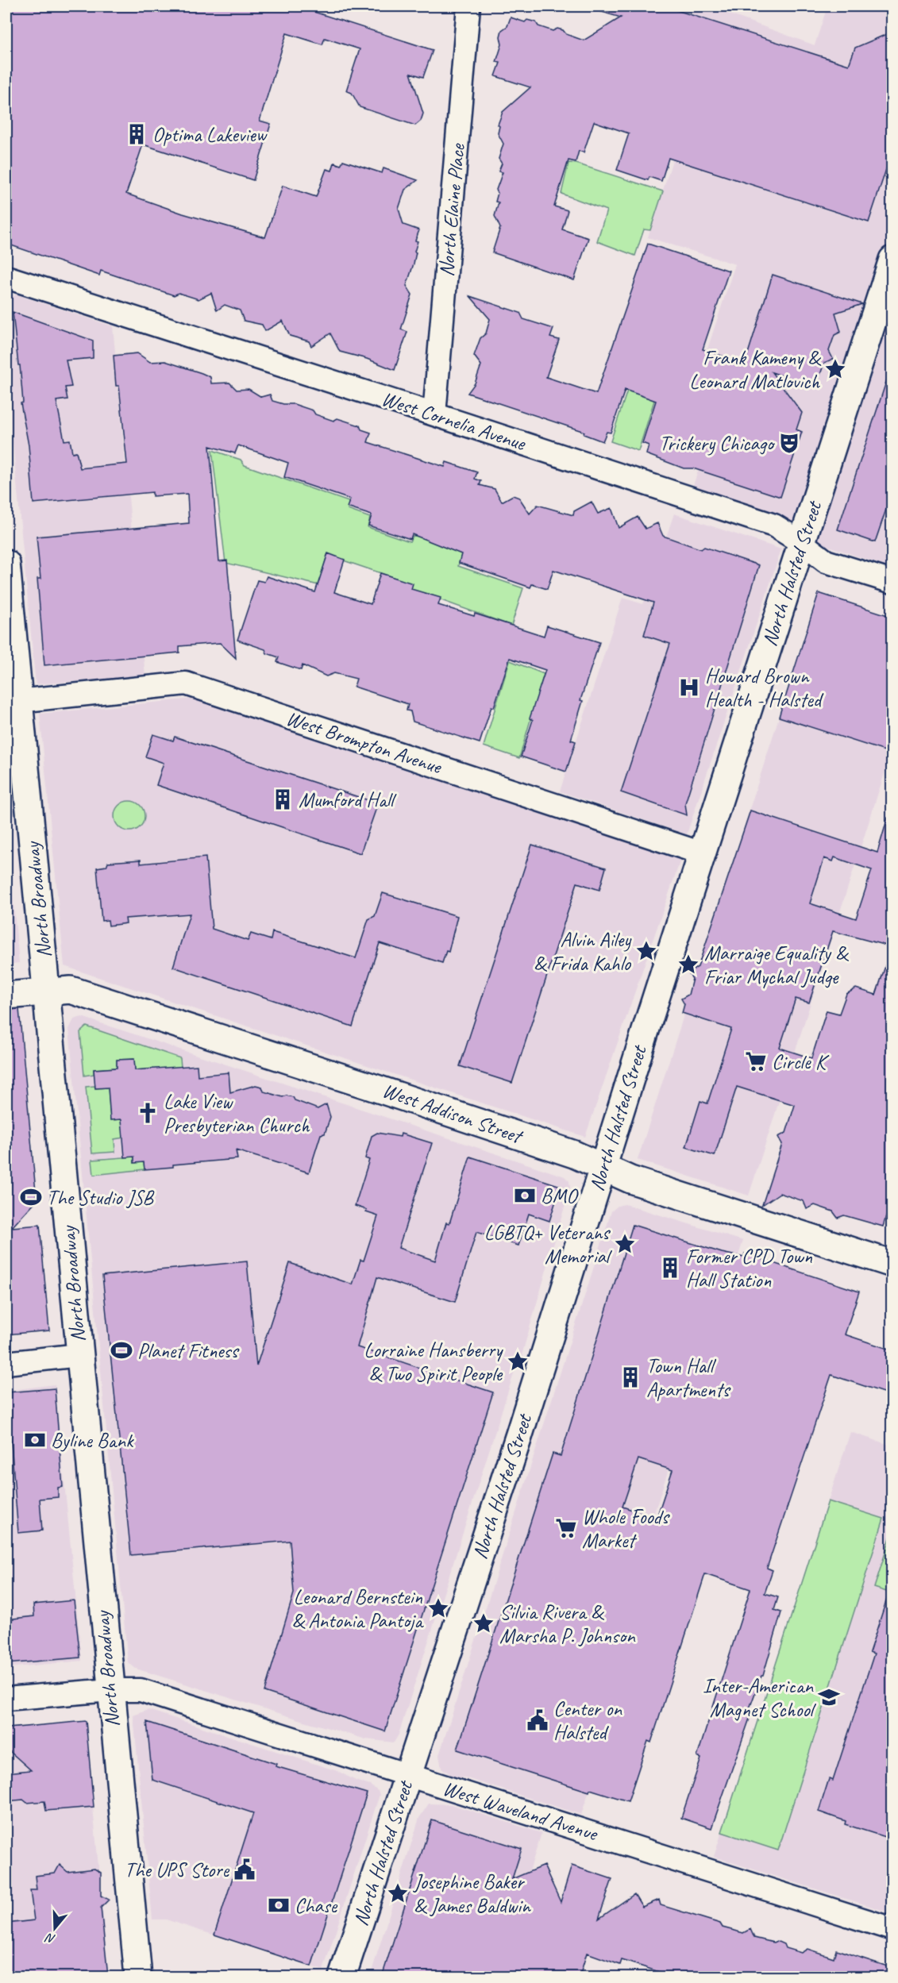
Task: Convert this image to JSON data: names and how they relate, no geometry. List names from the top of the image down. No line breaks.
{"streets":{"main road":["North Halsted Street","North Broadway","West Addison Street"],"street":["North Elaine Place","West Cornelia Avenue","West Brompton Avenue","West Waveland Avenue"]},"crossings":[["North Elaine Place","West Cornelia Avenue"],["West Cornelia Avenue","North Halsted Street"],["North Halsted Street","West Brompton Avenue"],["North Halsted Street","West Addison Street"],["North Halsted Street","West Waveland Avenue"],["West Brompton Avenue","North Broadway"],["North Broadway","West Addison Street"],["North Broadway","West Waveland Avenue"]],"places":{"building":["Optima Lakeview","Mumford Hall","Former CPD Town Hall Station","Town Hall Apartments"],"place":["Frank Kameny & Leonard Matlovich","Alvin Ailey & Frida Kahlo","Marraige Equality & Friar Mychal Judge","LGBTQ+ Veterans Memorial","Lorraine Hansberry & Two Spirit People","Leonard Bernstein & Antonia Pantoja","Silvia Rivera & Marsha P. Johnson","Josephine Baker & James Baldwin"],"theatre":["Trickery Chicago"],"hospital":["Howard Brown Health - Halsted"],"supermarket":["Circle K","Whole Foods Market"],"church":["Lake View Presbyterian Church"],"bank":["BMO","Byline Bank","Chase"],"sports":["The Studio JSB","Planet Fitness"],"school or university":["Inter-American Magnet School"],"public building":["Center on Halsted","The UPS Store"]},"north":"bottom"}
